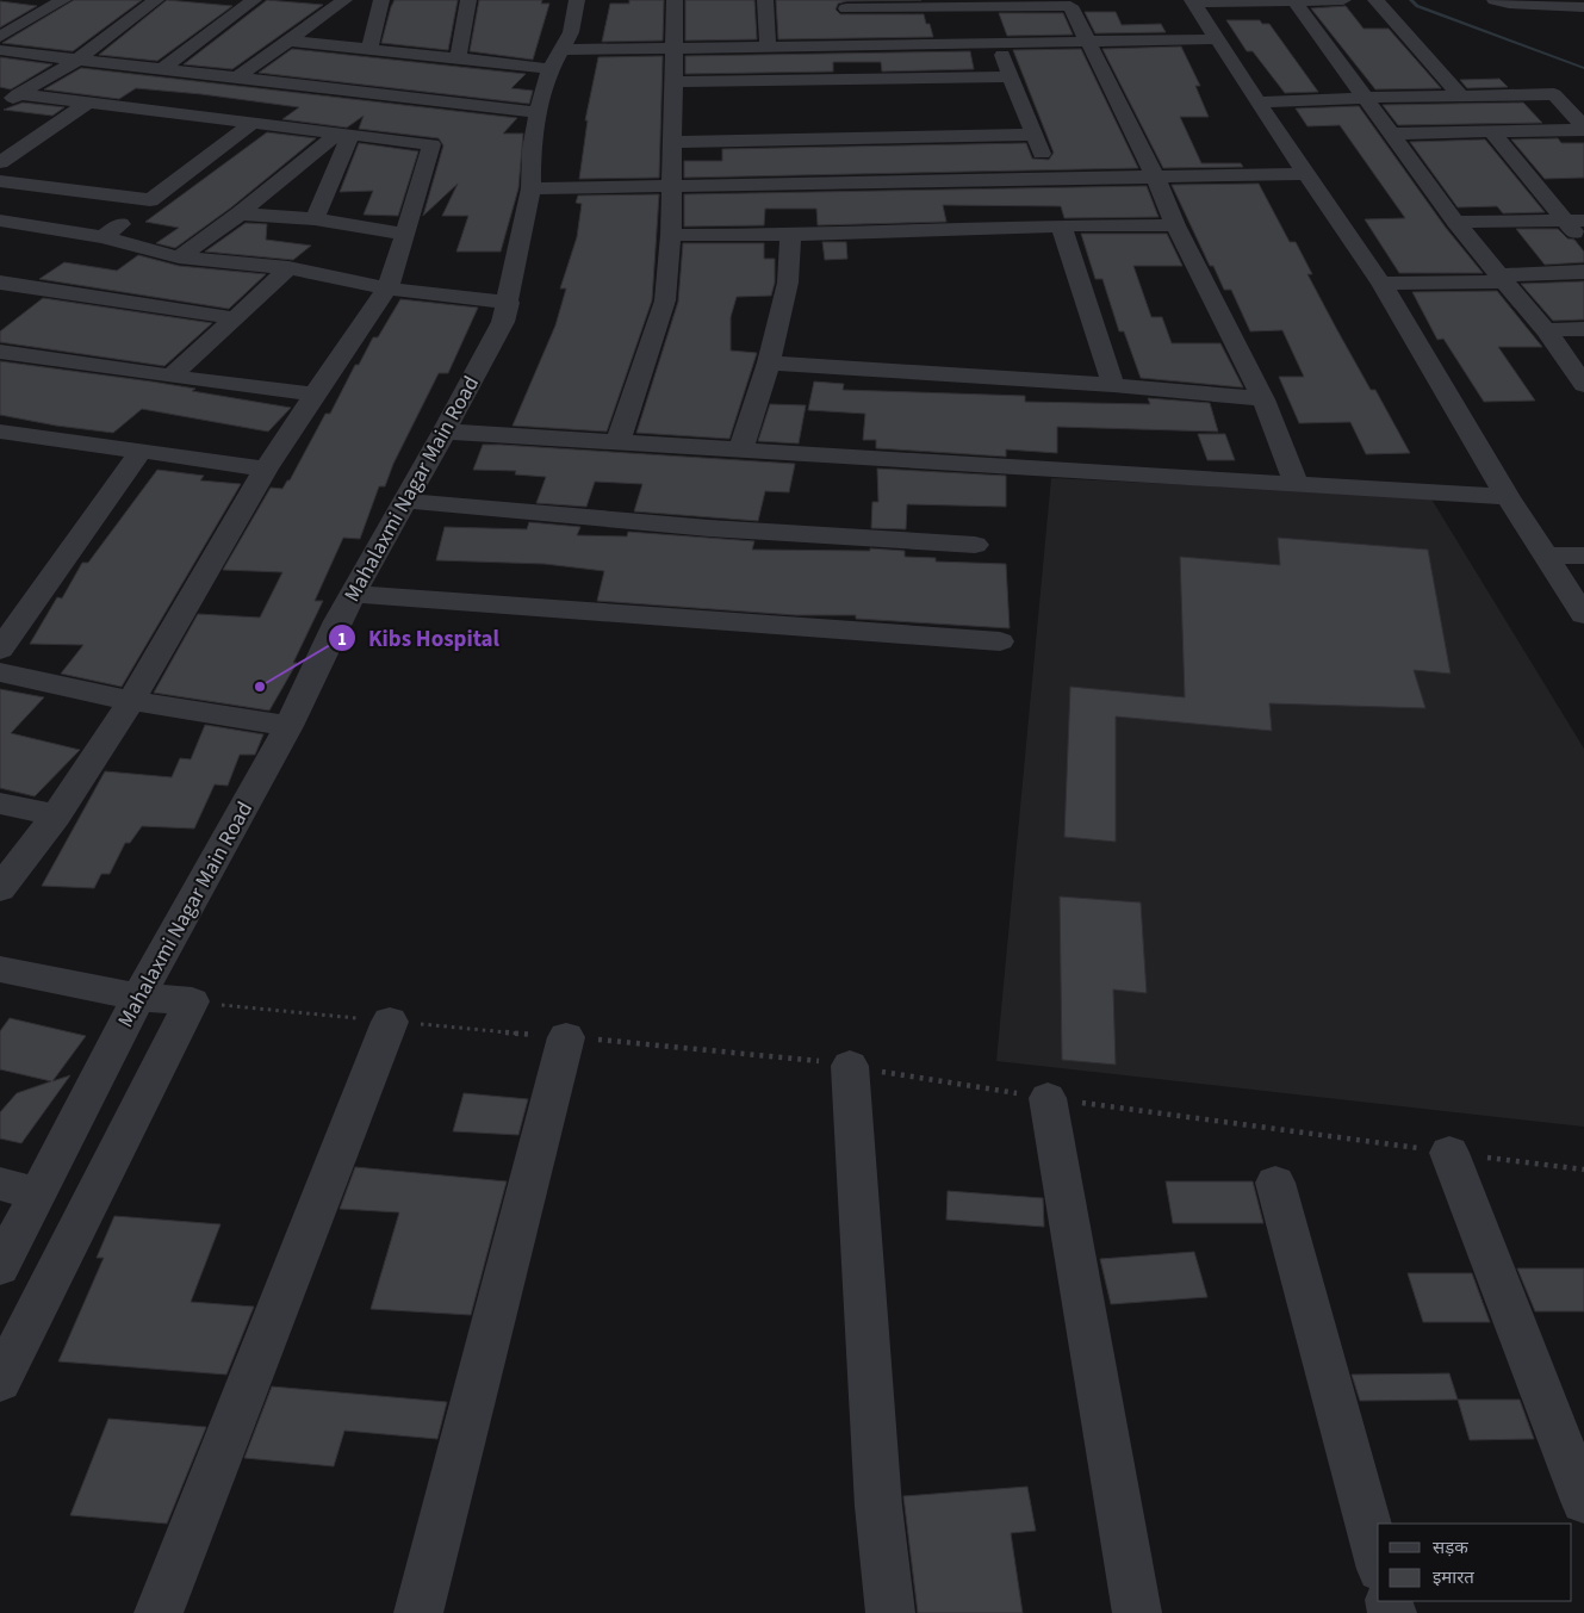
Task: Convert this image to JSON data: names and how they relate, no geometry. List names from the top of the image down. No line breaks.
{"streets":{"street":["Mahalaxmi Nagar Main Road"]},"places":["Kibs Hospital"],"legend":["सड़क","इमारत"]}
